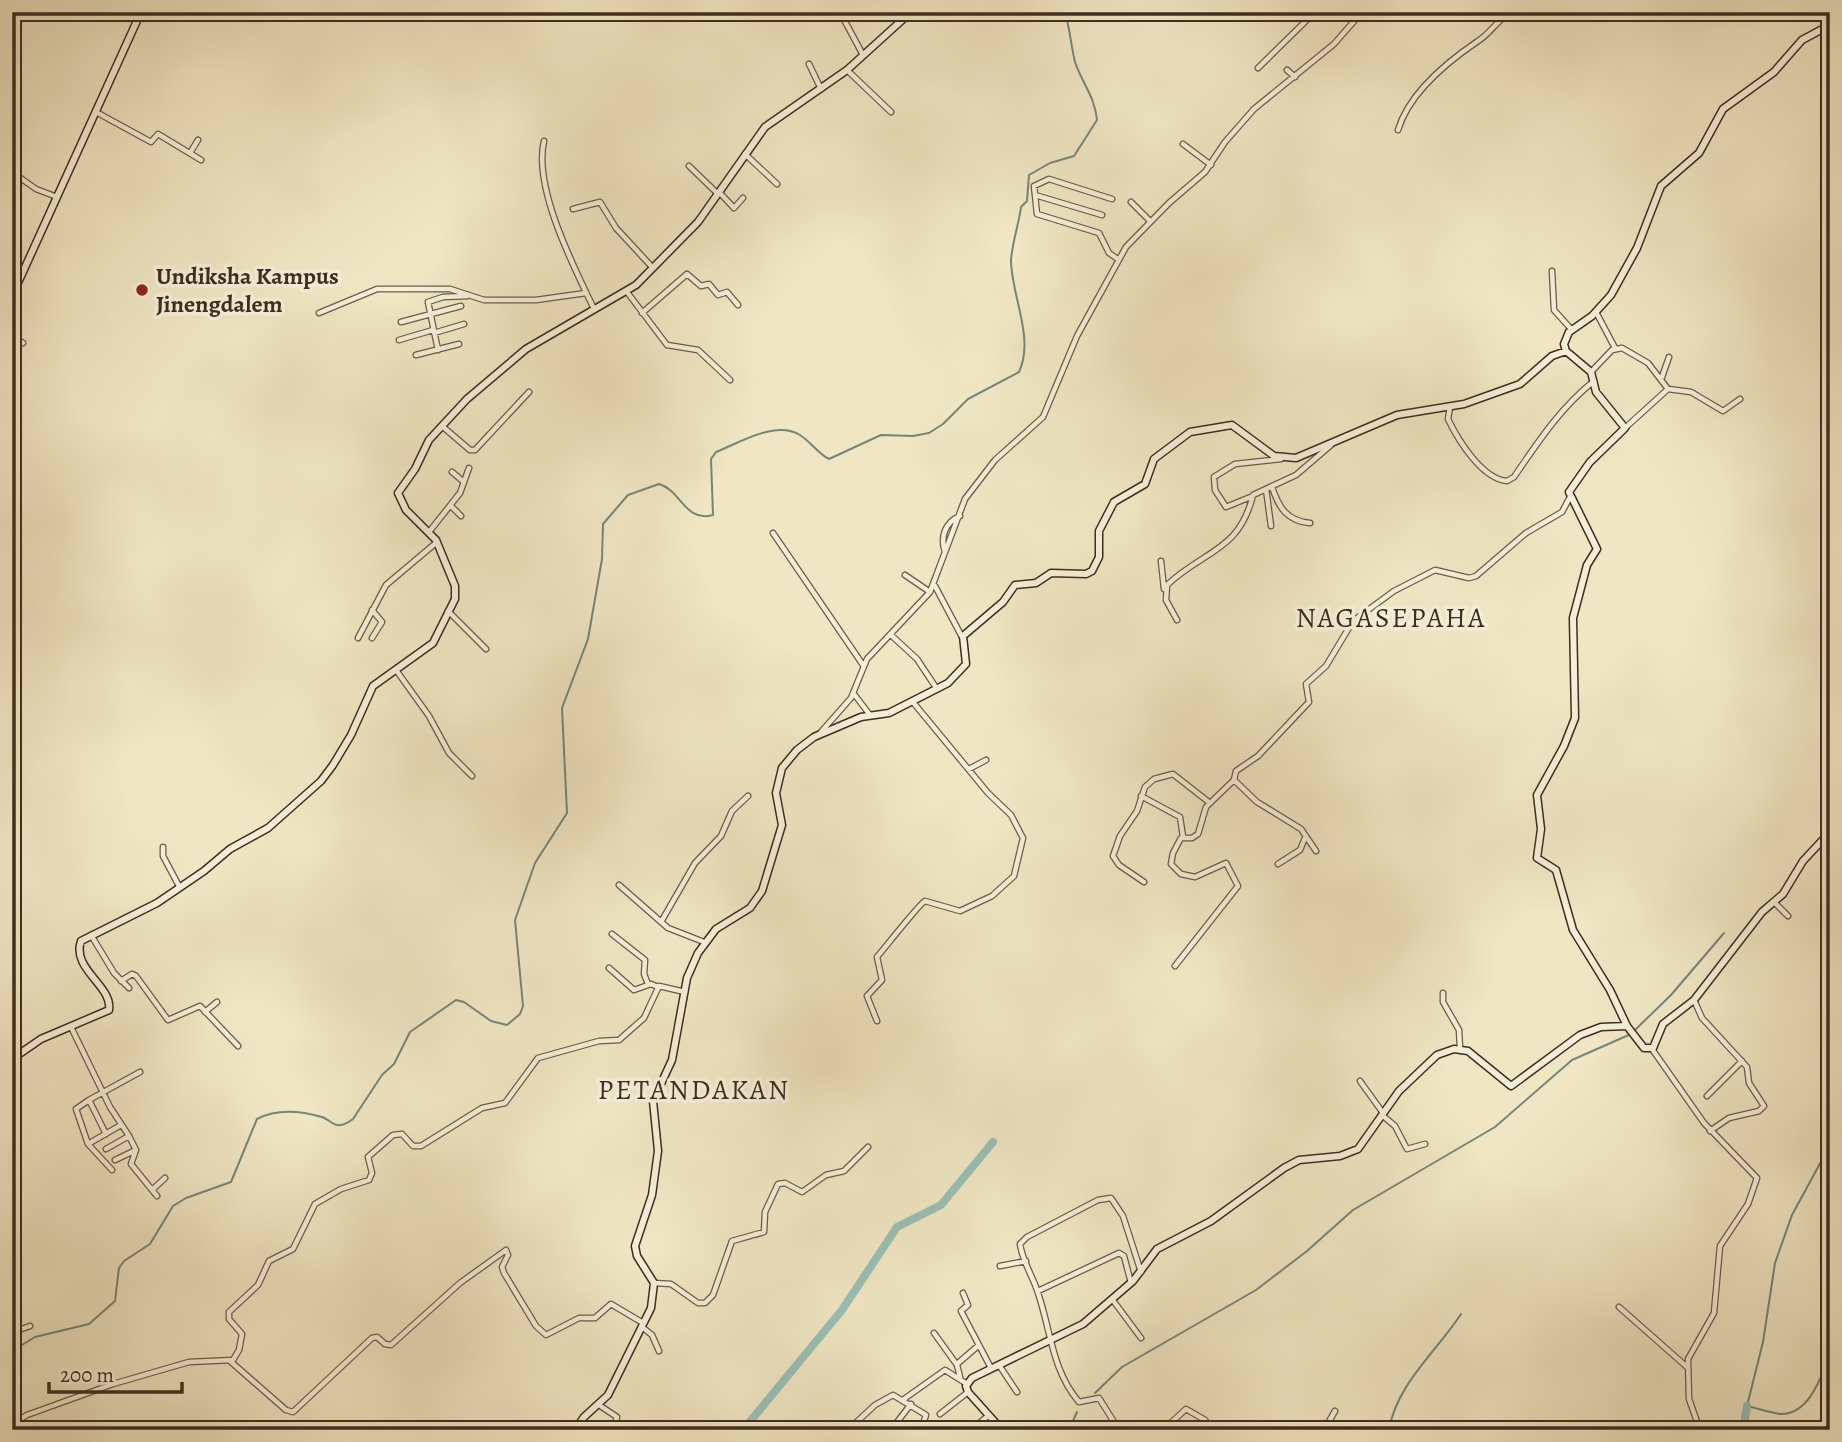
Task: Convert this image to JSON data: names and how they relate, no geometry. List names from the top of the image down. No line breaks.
{"districts":["NAGASEPAHA","PETANDAKAN"],"places":["Undiksha Kampus Jinengdalem"],"scale_bar":"200 m"}
